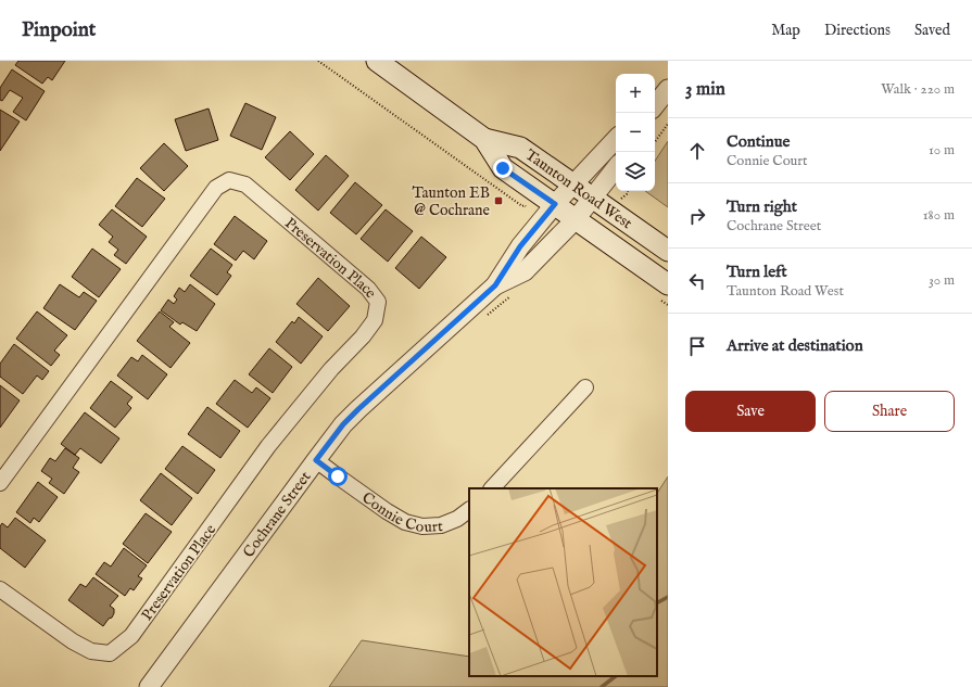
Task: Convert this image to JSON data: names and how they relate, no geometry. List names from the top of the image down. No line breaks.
{"streets":{"main road":["Taunton Road West"],"street":["Preservation Place","Connie Court","Cochrane Street"]},"crossings":[["Taunton Road West","Cochrane Street"],["Connie Court","Cochrane Street"]],"places":{"transit":["Taunton EB @ Cochrane"]},"page":{"header":"Pinpoint","nav":["Map","Directions","Saved"],"heading":["3 min","Walk · 220 m"],"map_buttons":["+","−"],"list":[["Continue","Connie Court","10 m"],["Turn right","Cochrane Street","180 m"],["Turn left","Taunton Road West","30 m"],"Arrive at destination"],"buttons":["Save","Share"]}}
